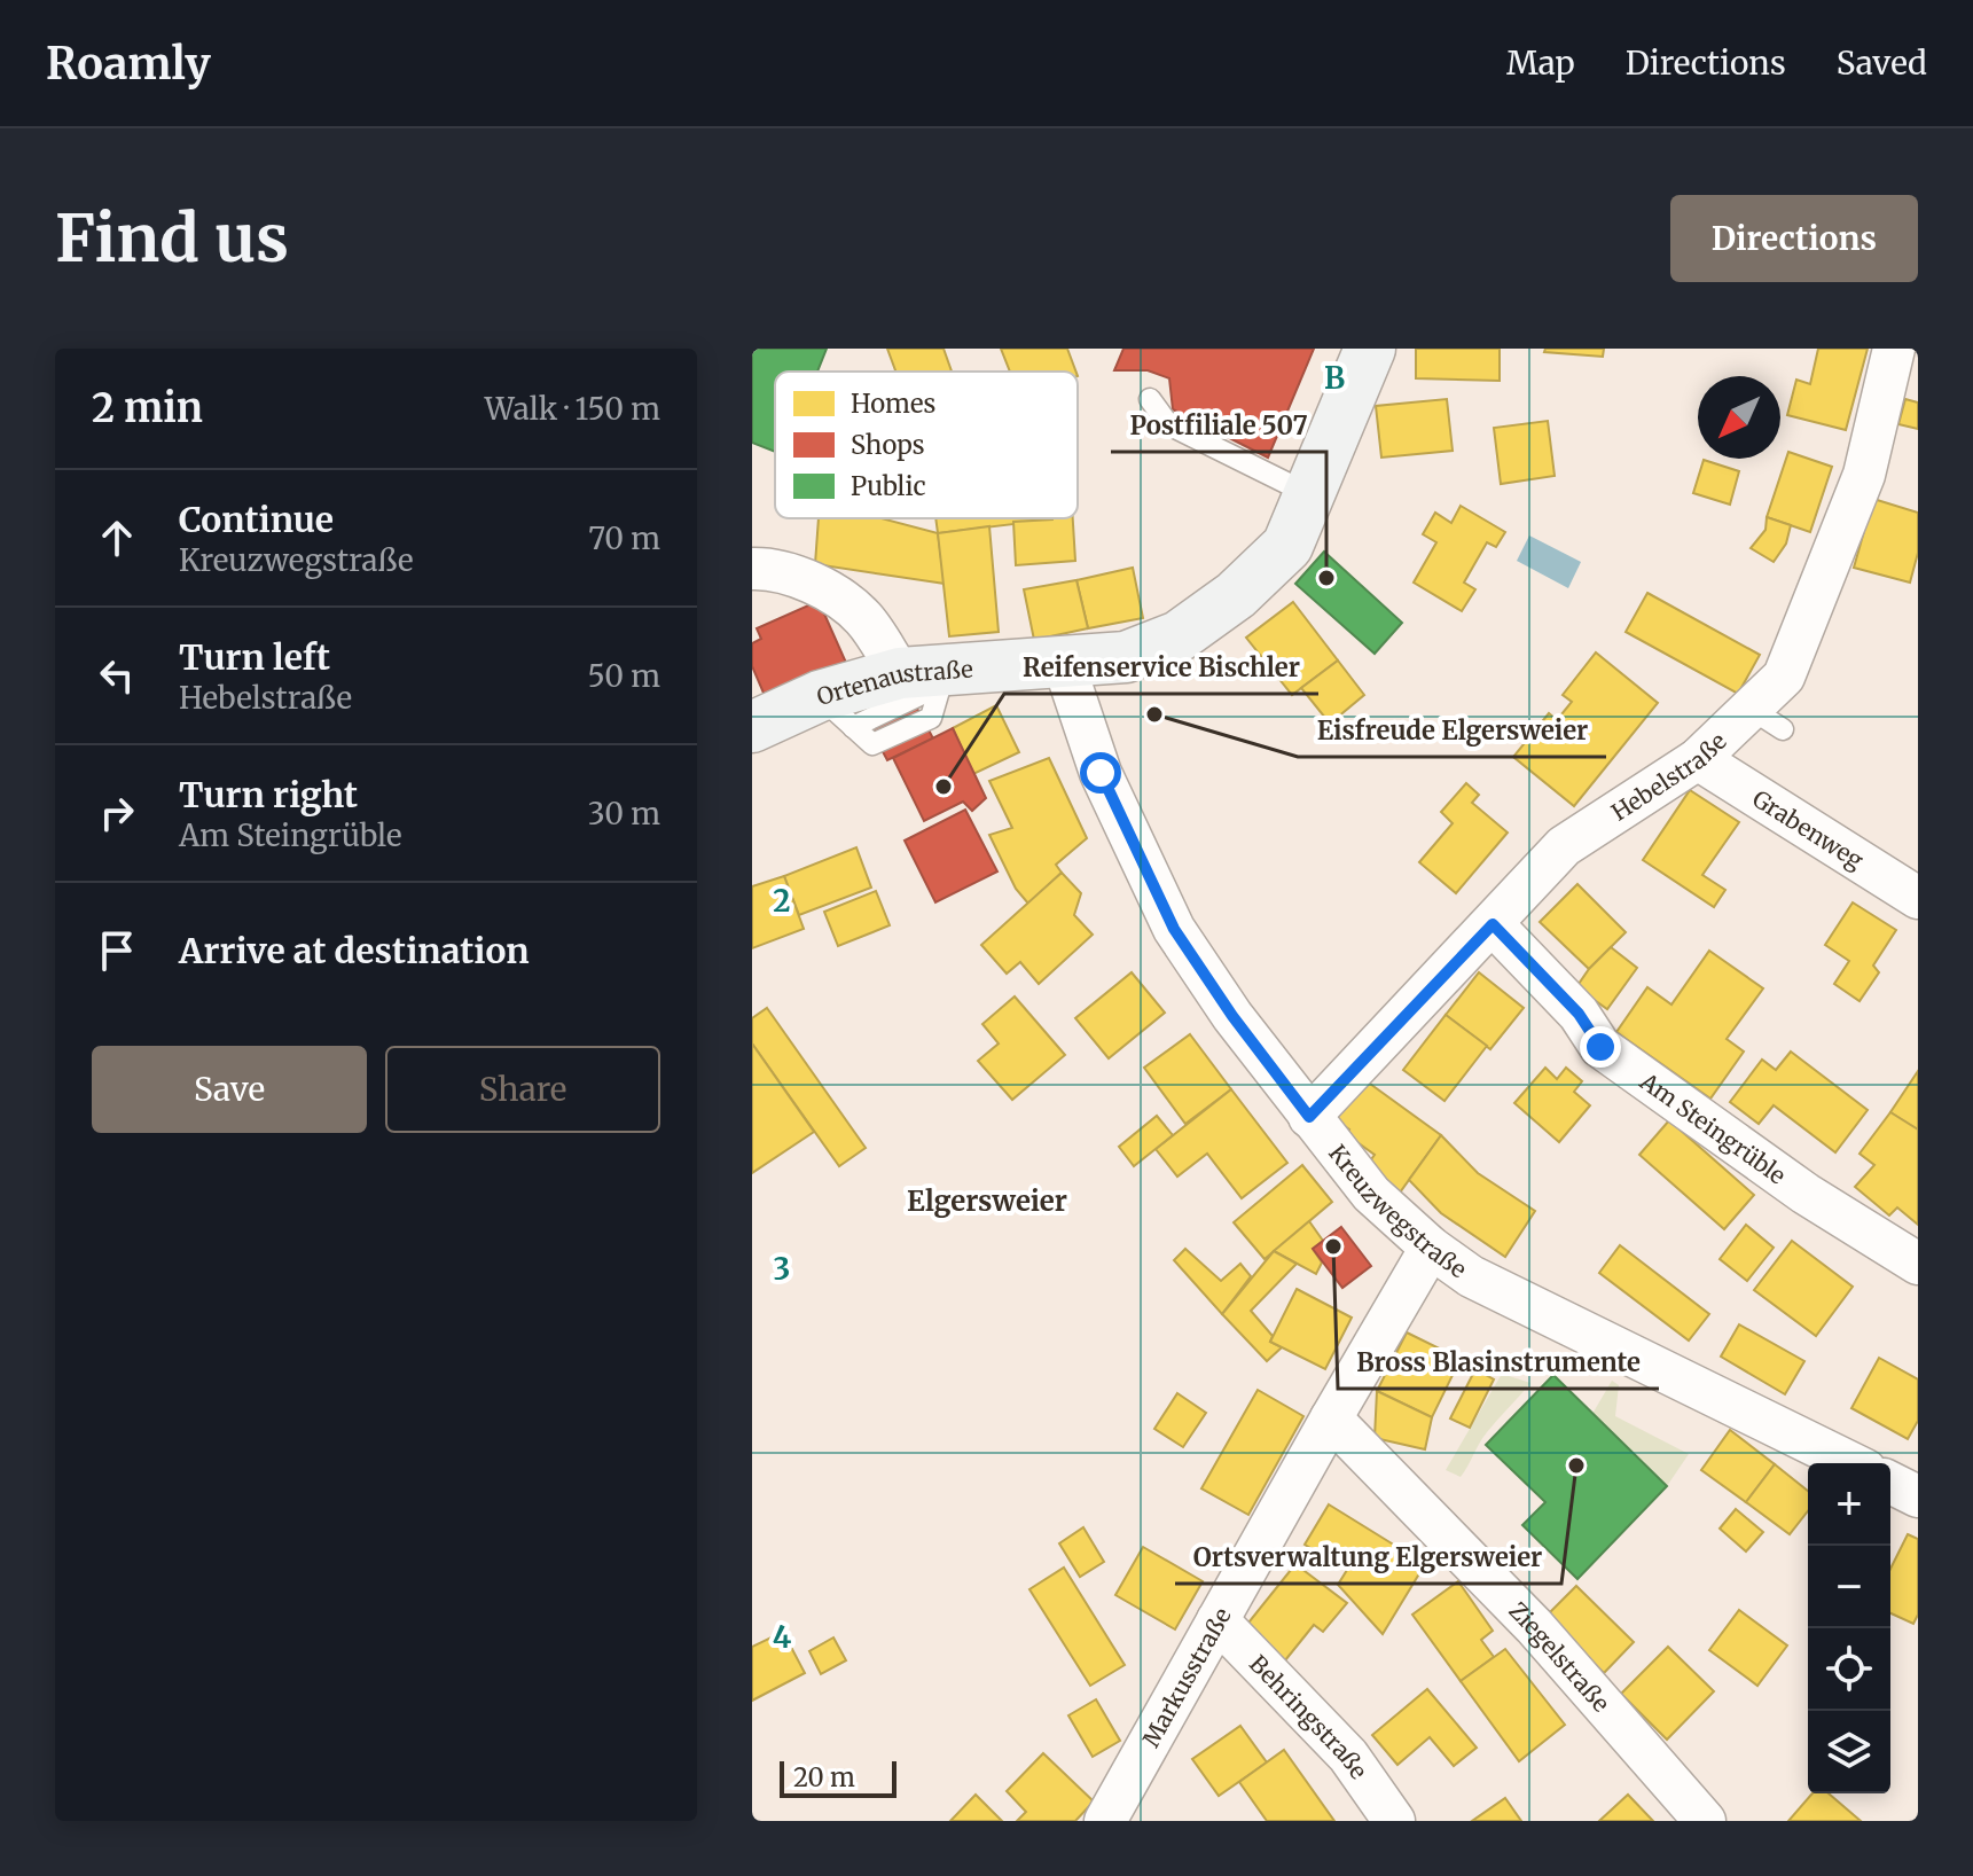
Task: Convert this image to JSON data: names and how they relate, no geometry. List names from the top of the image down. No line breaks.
{"streets":{"street":["Ortenaustraße","Hebelstraße","Grabenweg","Am Steingrüble","Kreuzwegstraße","Ziegelstraße","Markusstraße","Behringstraße"]},"crossings":[["Ortenaustraße","Kreuzwegstraße"],["Hebelstraße","Grabenweg"],["Hebelstraße","Am Steingrüble"],["Hebelstraße","Kreuzwegstraße"],["Kreuzwegstraße","Markusstraße"],["Ziegelstraße","Markusstraße"],["Markusstraße","Behringstraße"]],"districts":["Elgersweier"],"places":["Postfiliale 507","Eisfreude Elgersweier","Reifenservice Bischler","Bross Blasinstrumente","Ortsverwaltung Elgersweier"],"legend":["Homes","Shops","Public"],"scale_bar":"20 m","north":"bottom left","page":{"header":"Roamly","nav":["Map","Directions","Saved"],"buttons":["Directions",["Save","Share"]],"title":"Find us","heading":["2 min","Walk · 150 m"],"list":[["Continue","Kreuzwegstraße","70 m"],["Turn left","Hebelstraße","50 m"],["Turn right","Am Steingrüble","30 m"],"Arrive at destination"],"map_buttons":["+","−"],"scale":"20 m"},"grid":{"columns":["B"],"rows":["2","3","4"]}}
